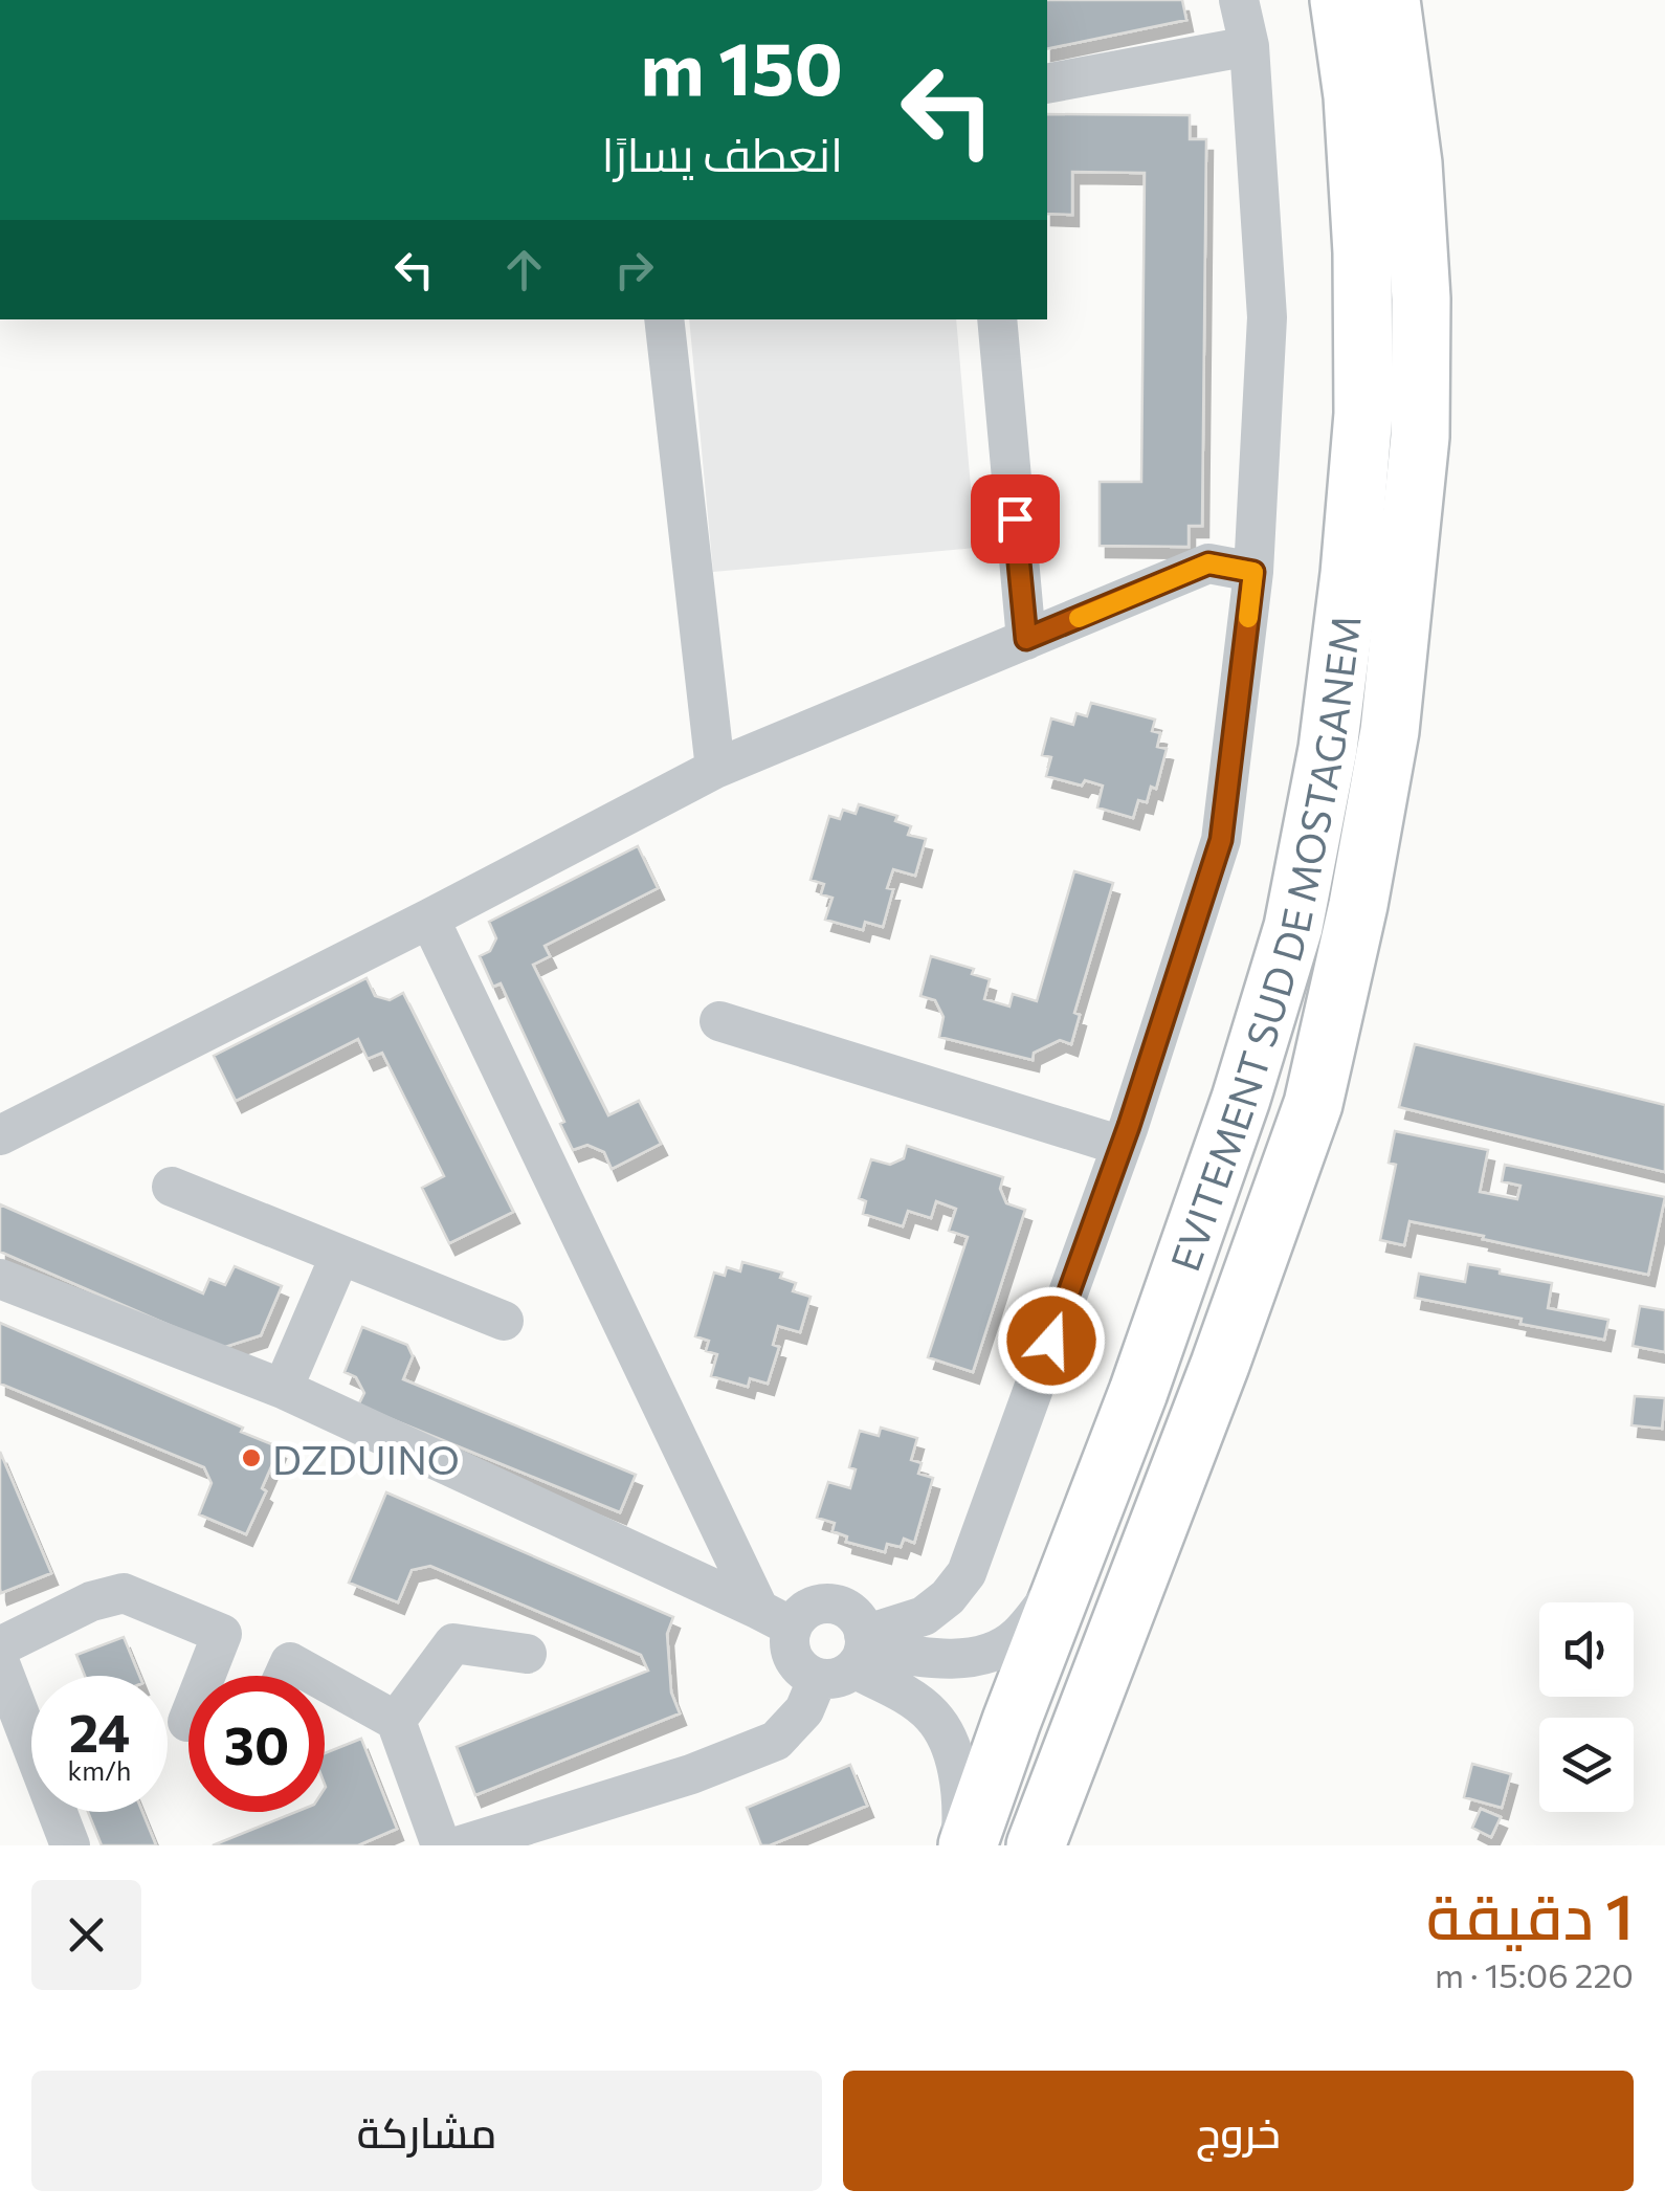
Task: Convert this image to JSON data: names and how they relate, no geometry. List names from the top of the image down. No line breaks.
{"streets":{"highway":["EVITEMENT SUD DE MOSTAGANEM"]},"places":["DZDUINO"],"page":{"turn":["150 m","انعطف يسارًا"],"speed":"24 km/h","limit":"30","heading":["1 دقيقة","220 m · 15:06"],"buttons":["خروج","مشاركة"]}}
